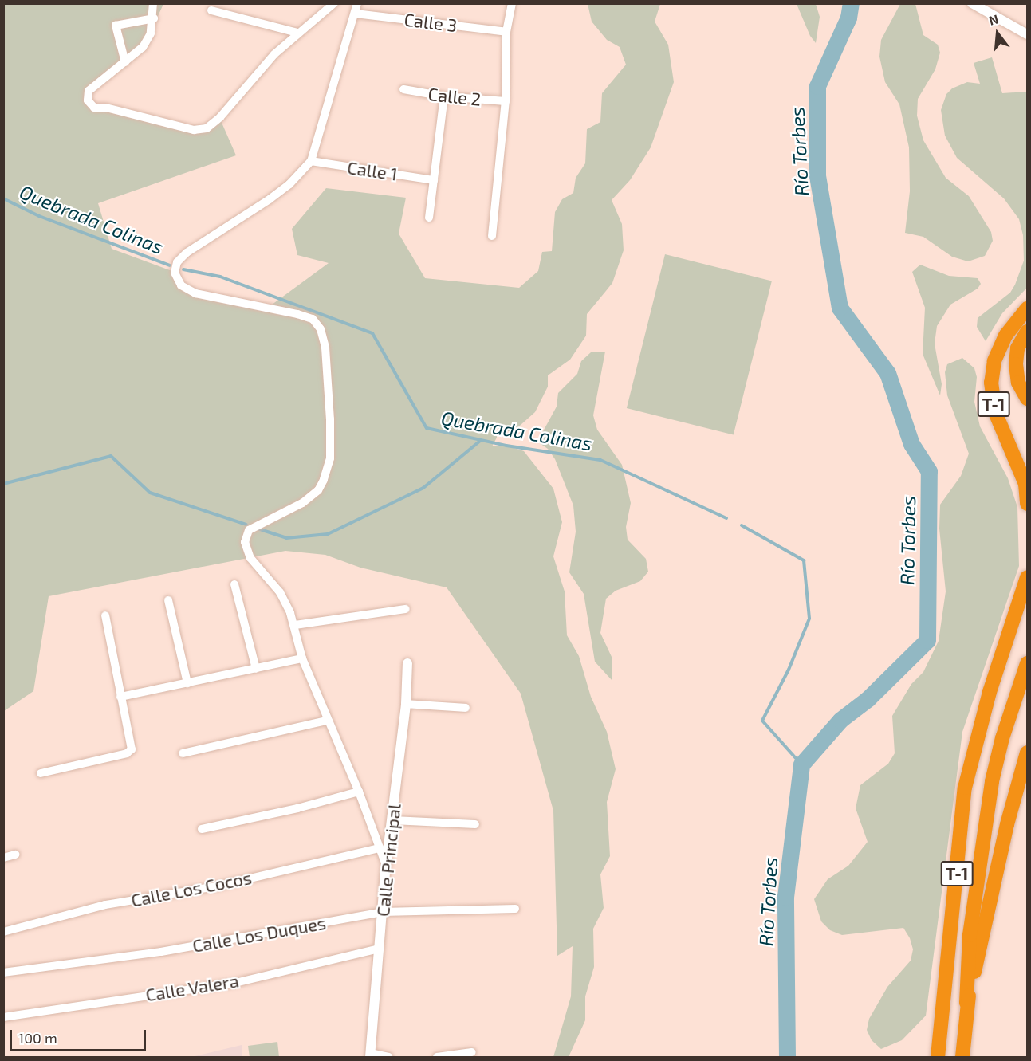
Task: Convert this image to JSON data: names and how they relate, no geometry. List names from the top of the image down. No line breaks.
{"streets":{"highway":["T-1"],"street":["Calle 3","Calle 2","Calle 1","Calle Principal","Calle Los Cocos","Calle Los Duques","Calle Valera"]},"crossings":[["Calle Principal","Calle Los Duques"],["Calle Principal","Calle Valera"]],"water":["Río Torbes","Quebrada Colinas"],"scale_bar":"100 m","north":"top"}
